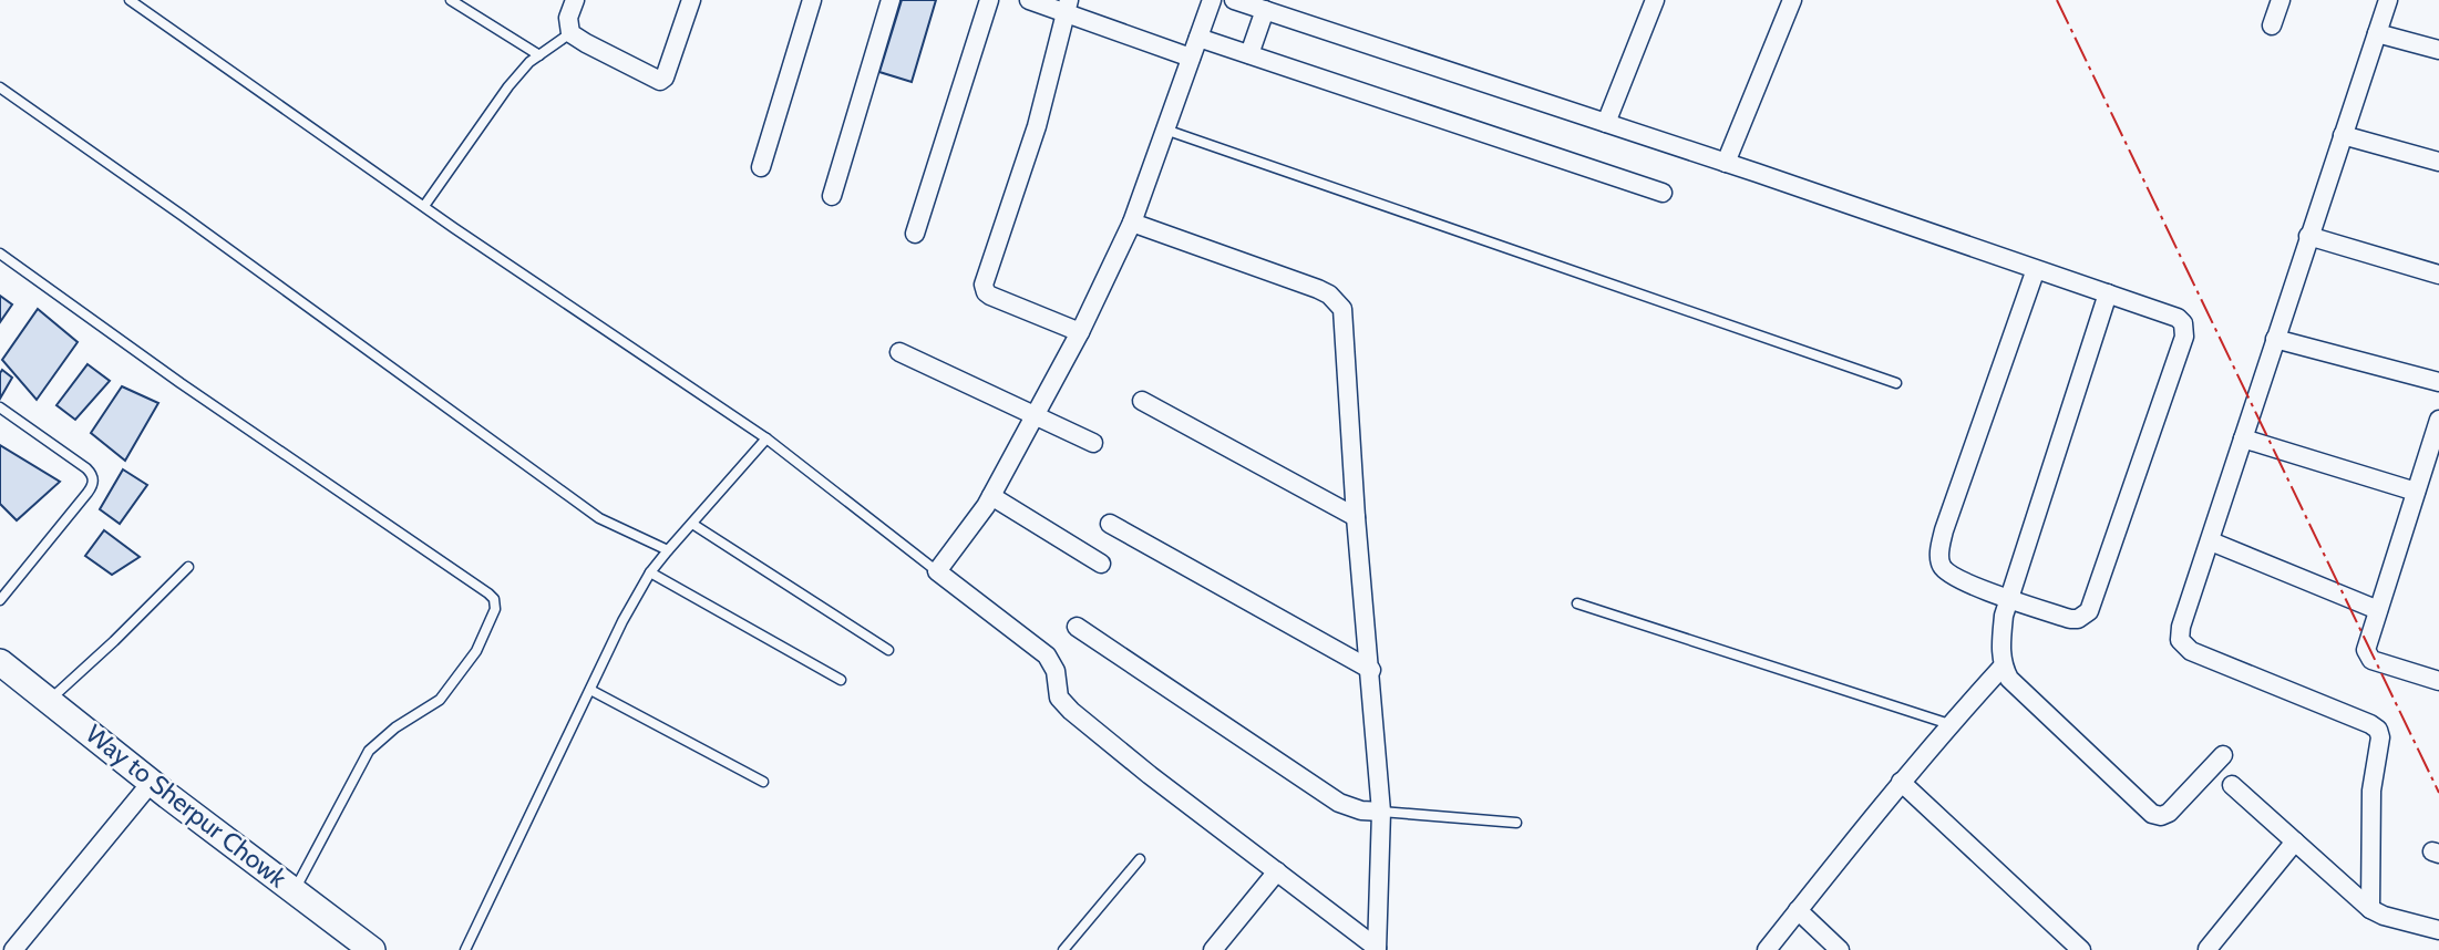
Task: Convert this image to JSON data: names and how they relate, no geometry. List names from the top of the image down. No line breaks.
{"streets":{"street":["Way to Sherpur Chowk"]}}
